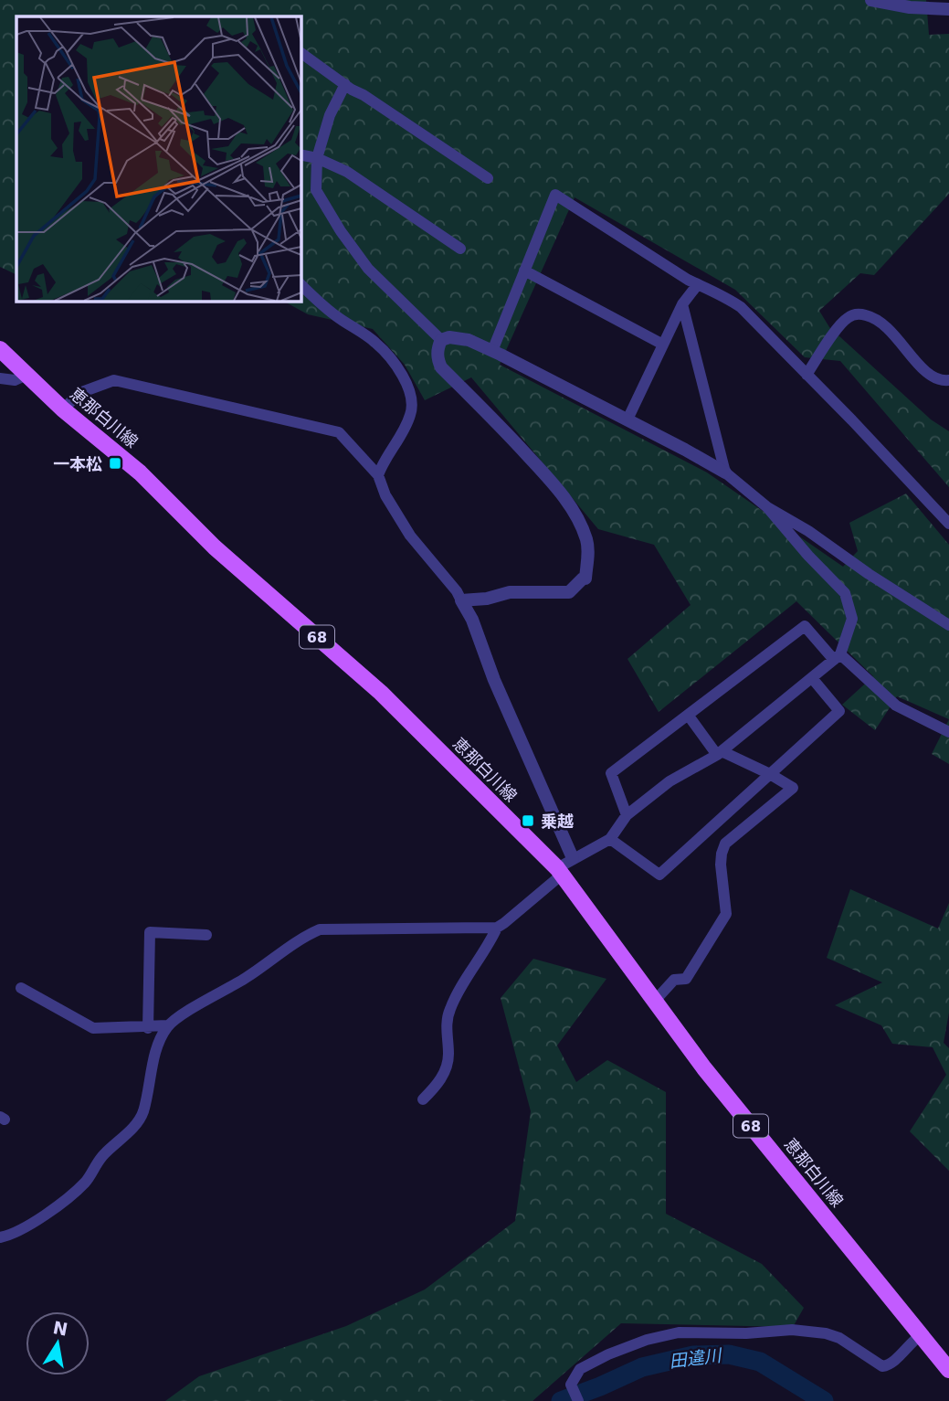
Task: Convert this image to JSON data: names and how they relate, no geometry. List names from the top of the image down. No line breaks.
{"streets":{"main road":["恵那白川線","68"]},"water":["田違川"],"places":{"transit":["一本松","乗越"]},"north":"top"}
